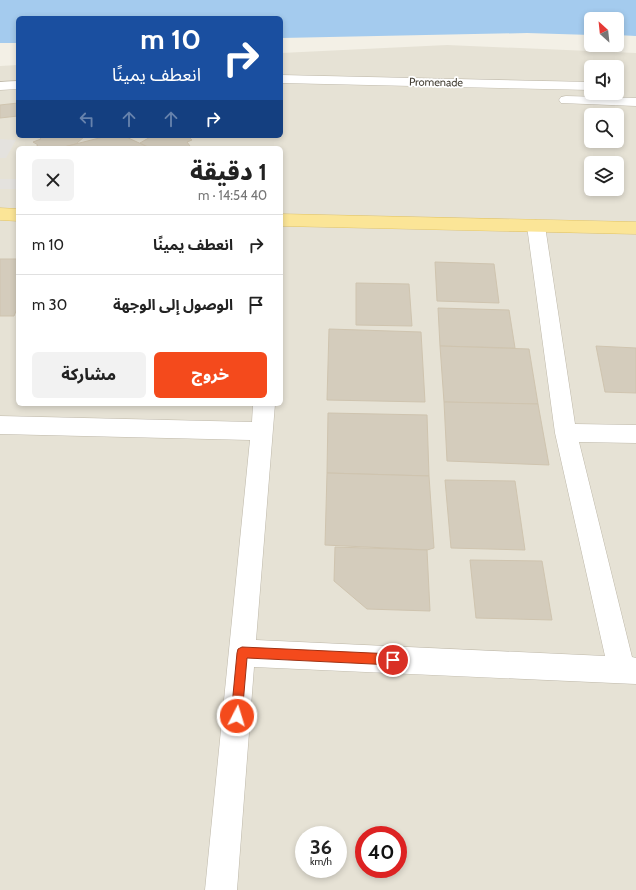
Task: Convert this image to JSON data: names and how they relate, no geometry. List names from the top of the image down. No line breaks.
{"streets":{"street":["Promenade"]},"north":"top left","page":{"turn":["10 m","انعطف يمينًا"],"heading":["1 دقيقة","40 m · 14:54"],"list":[{"name":"انعطف يمينًا","value":"10 m"},{"name":"الوصول إلى الوجهة","value":"30 m"}],"buttons":["خروج","مشاركة"],"speed":"36 km/h","limit":"40"}}
